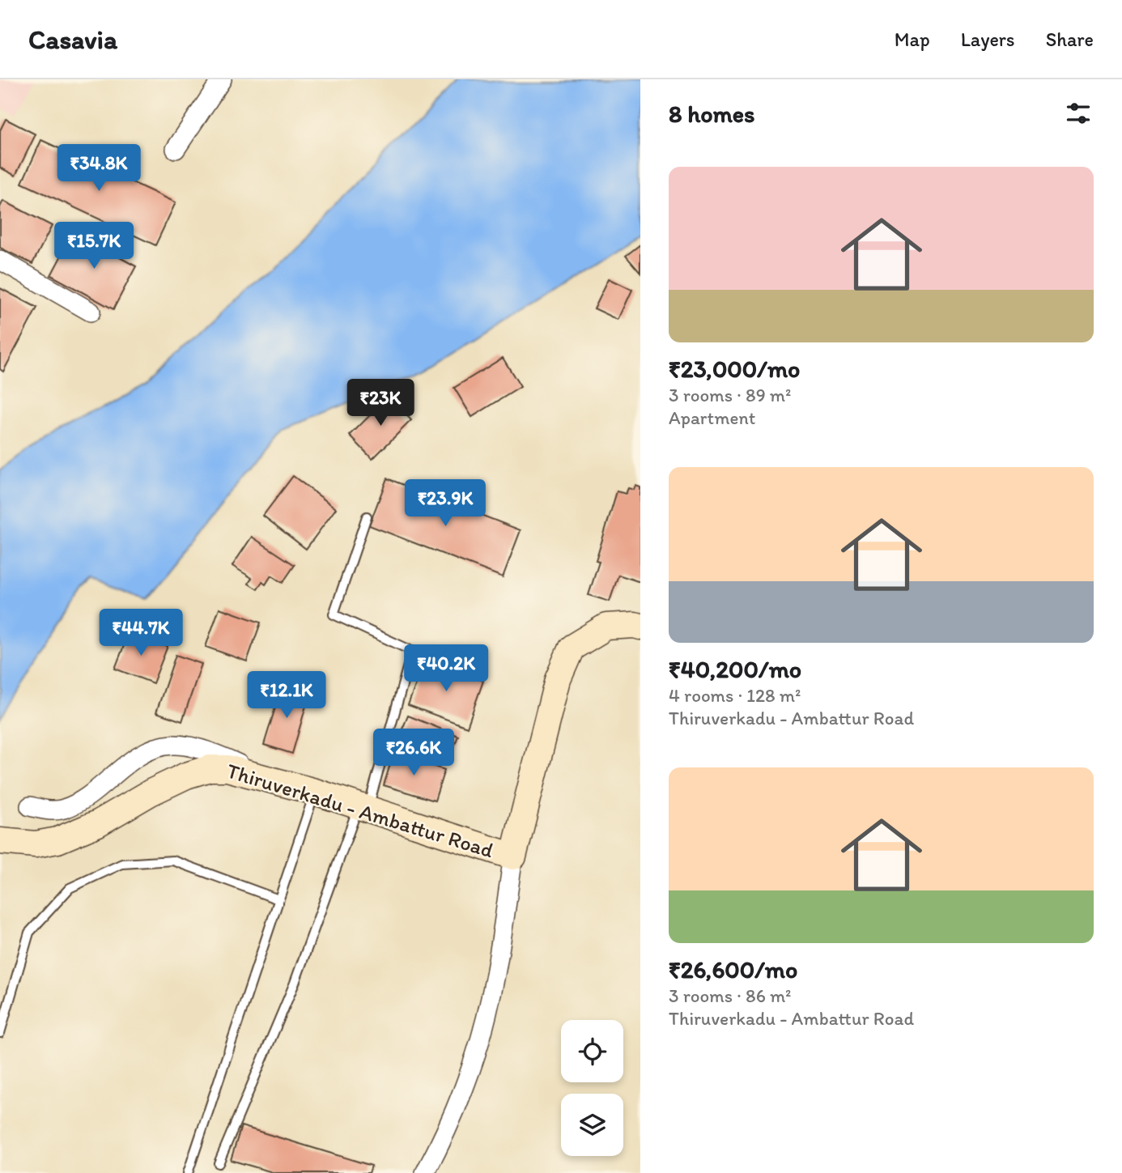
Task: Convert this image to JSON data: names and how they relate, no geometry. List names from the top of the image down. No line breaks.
{"streets":{"main road":["Thiruverkadu - Ambattur Road"]},"page":{"header":"Casavia","nav":["Map","Layers","Share"],"heading":"8 homes","price":["₹34.8K","₹15.7K","₹23K","₹23.9K","₹44.7K","₹40.2K","₹12.1K","₹26.6K"],"list":[{"name":"₹23,000/mo","note":"3 rooms · 89 m² · Apartment"},{"name":"₹40,200/mo","note":"4 rooms · 128 m² · Thiruverkadu - Ambattur Road"},{"name":"₹26,600/mo","note":"3 rooms · 86 m² · Thiruverkadu - Ambattur Road"}]}}
